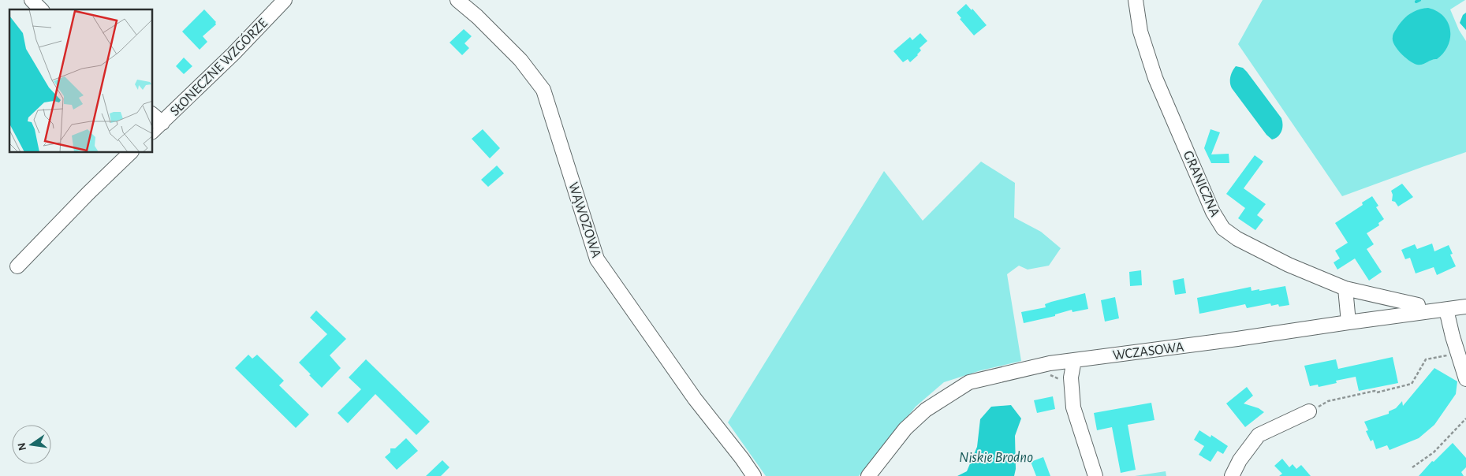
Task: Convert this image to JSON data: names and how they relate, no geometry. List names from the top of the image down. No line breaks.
{"streets":{"street":["SŁONECZNE WZGÓRZE","GRANICZNA","WĄWOZOWA","WCZASOWA"]},"crossings":[["GRANICZNA","WCZASOWA"]],"water":["Niskie Brodno"],"north":"left"}
